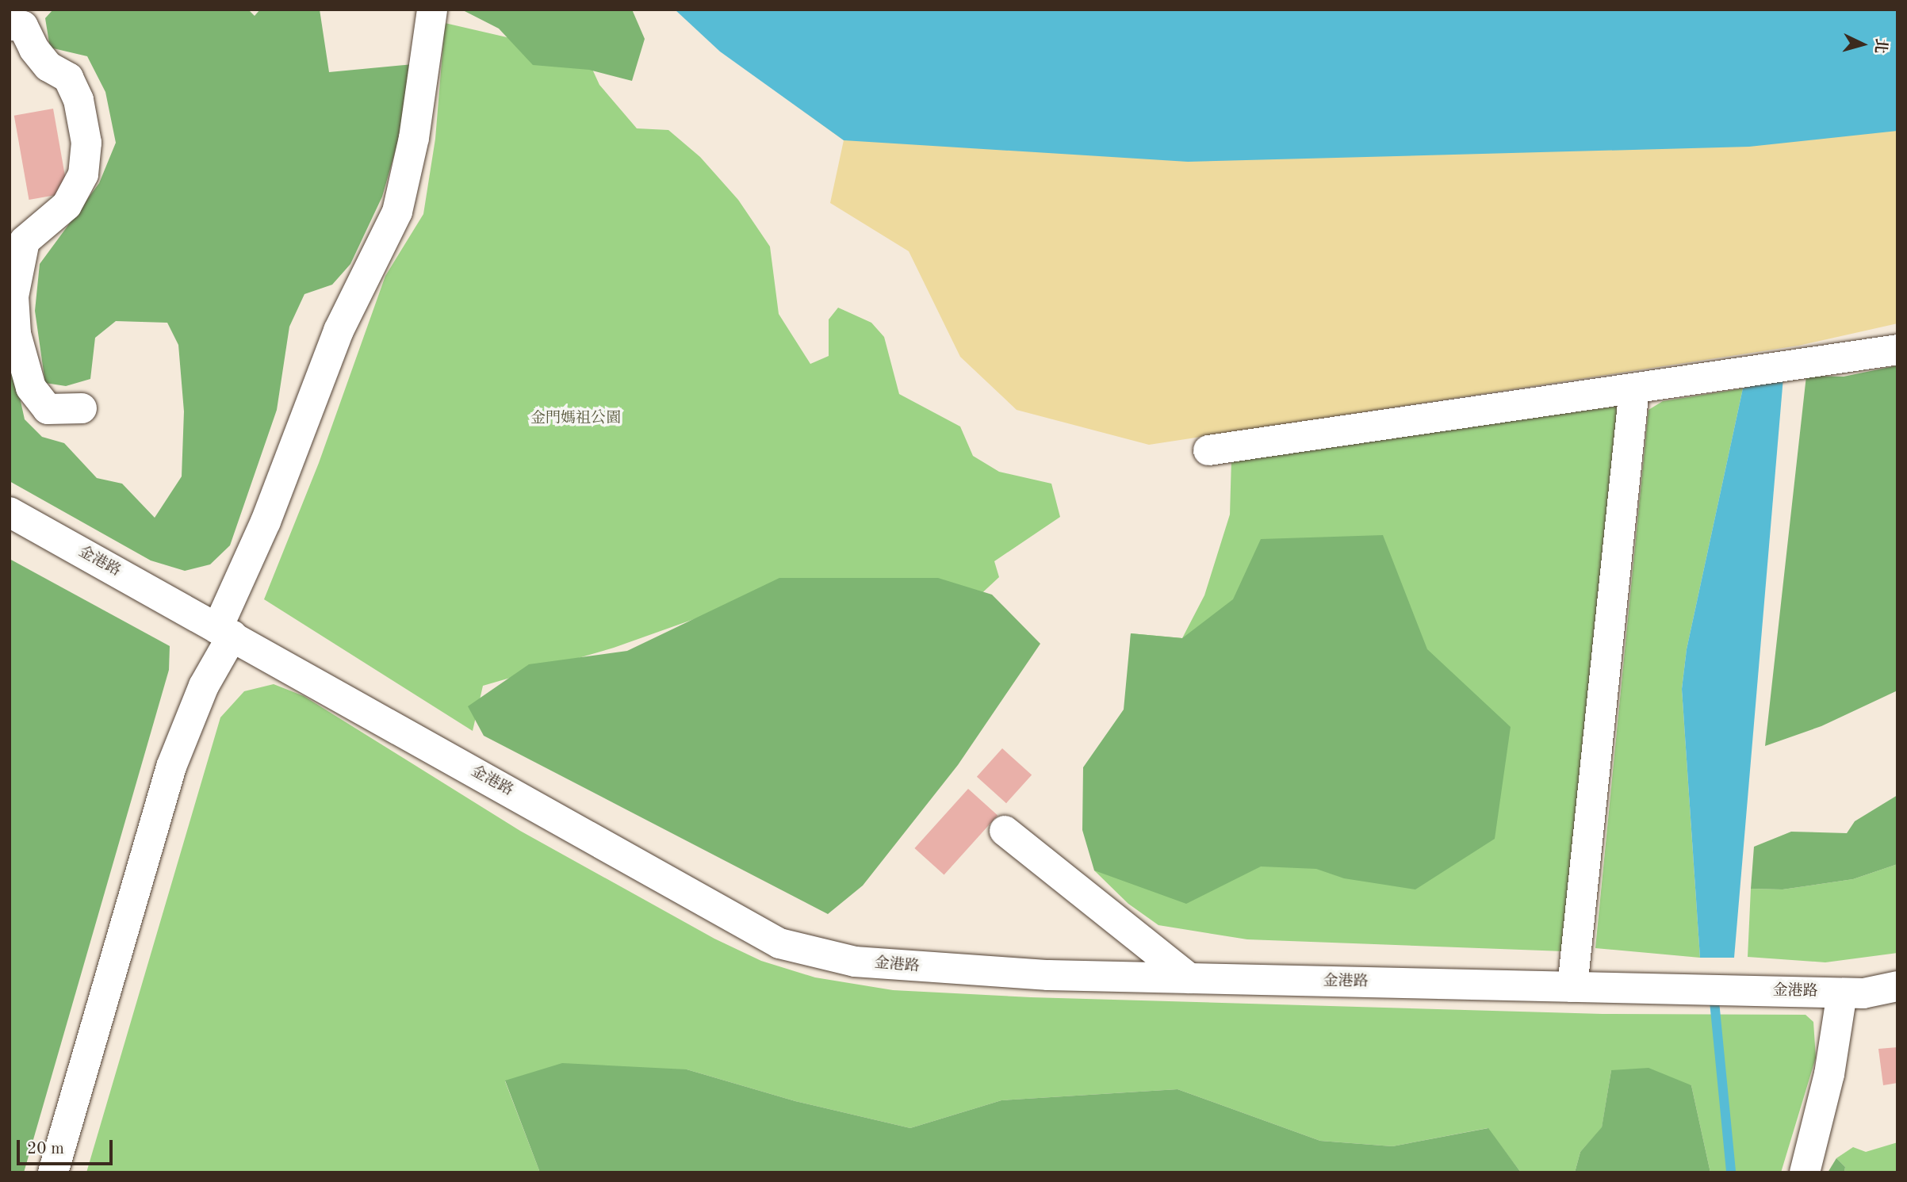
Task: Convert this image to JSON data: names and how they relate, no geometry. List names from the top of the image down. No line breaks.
{"streets":{"main road":["金港路"]},"parks":["金門媽祖公園"],"scale_bar":"20 m","north":"right"}
